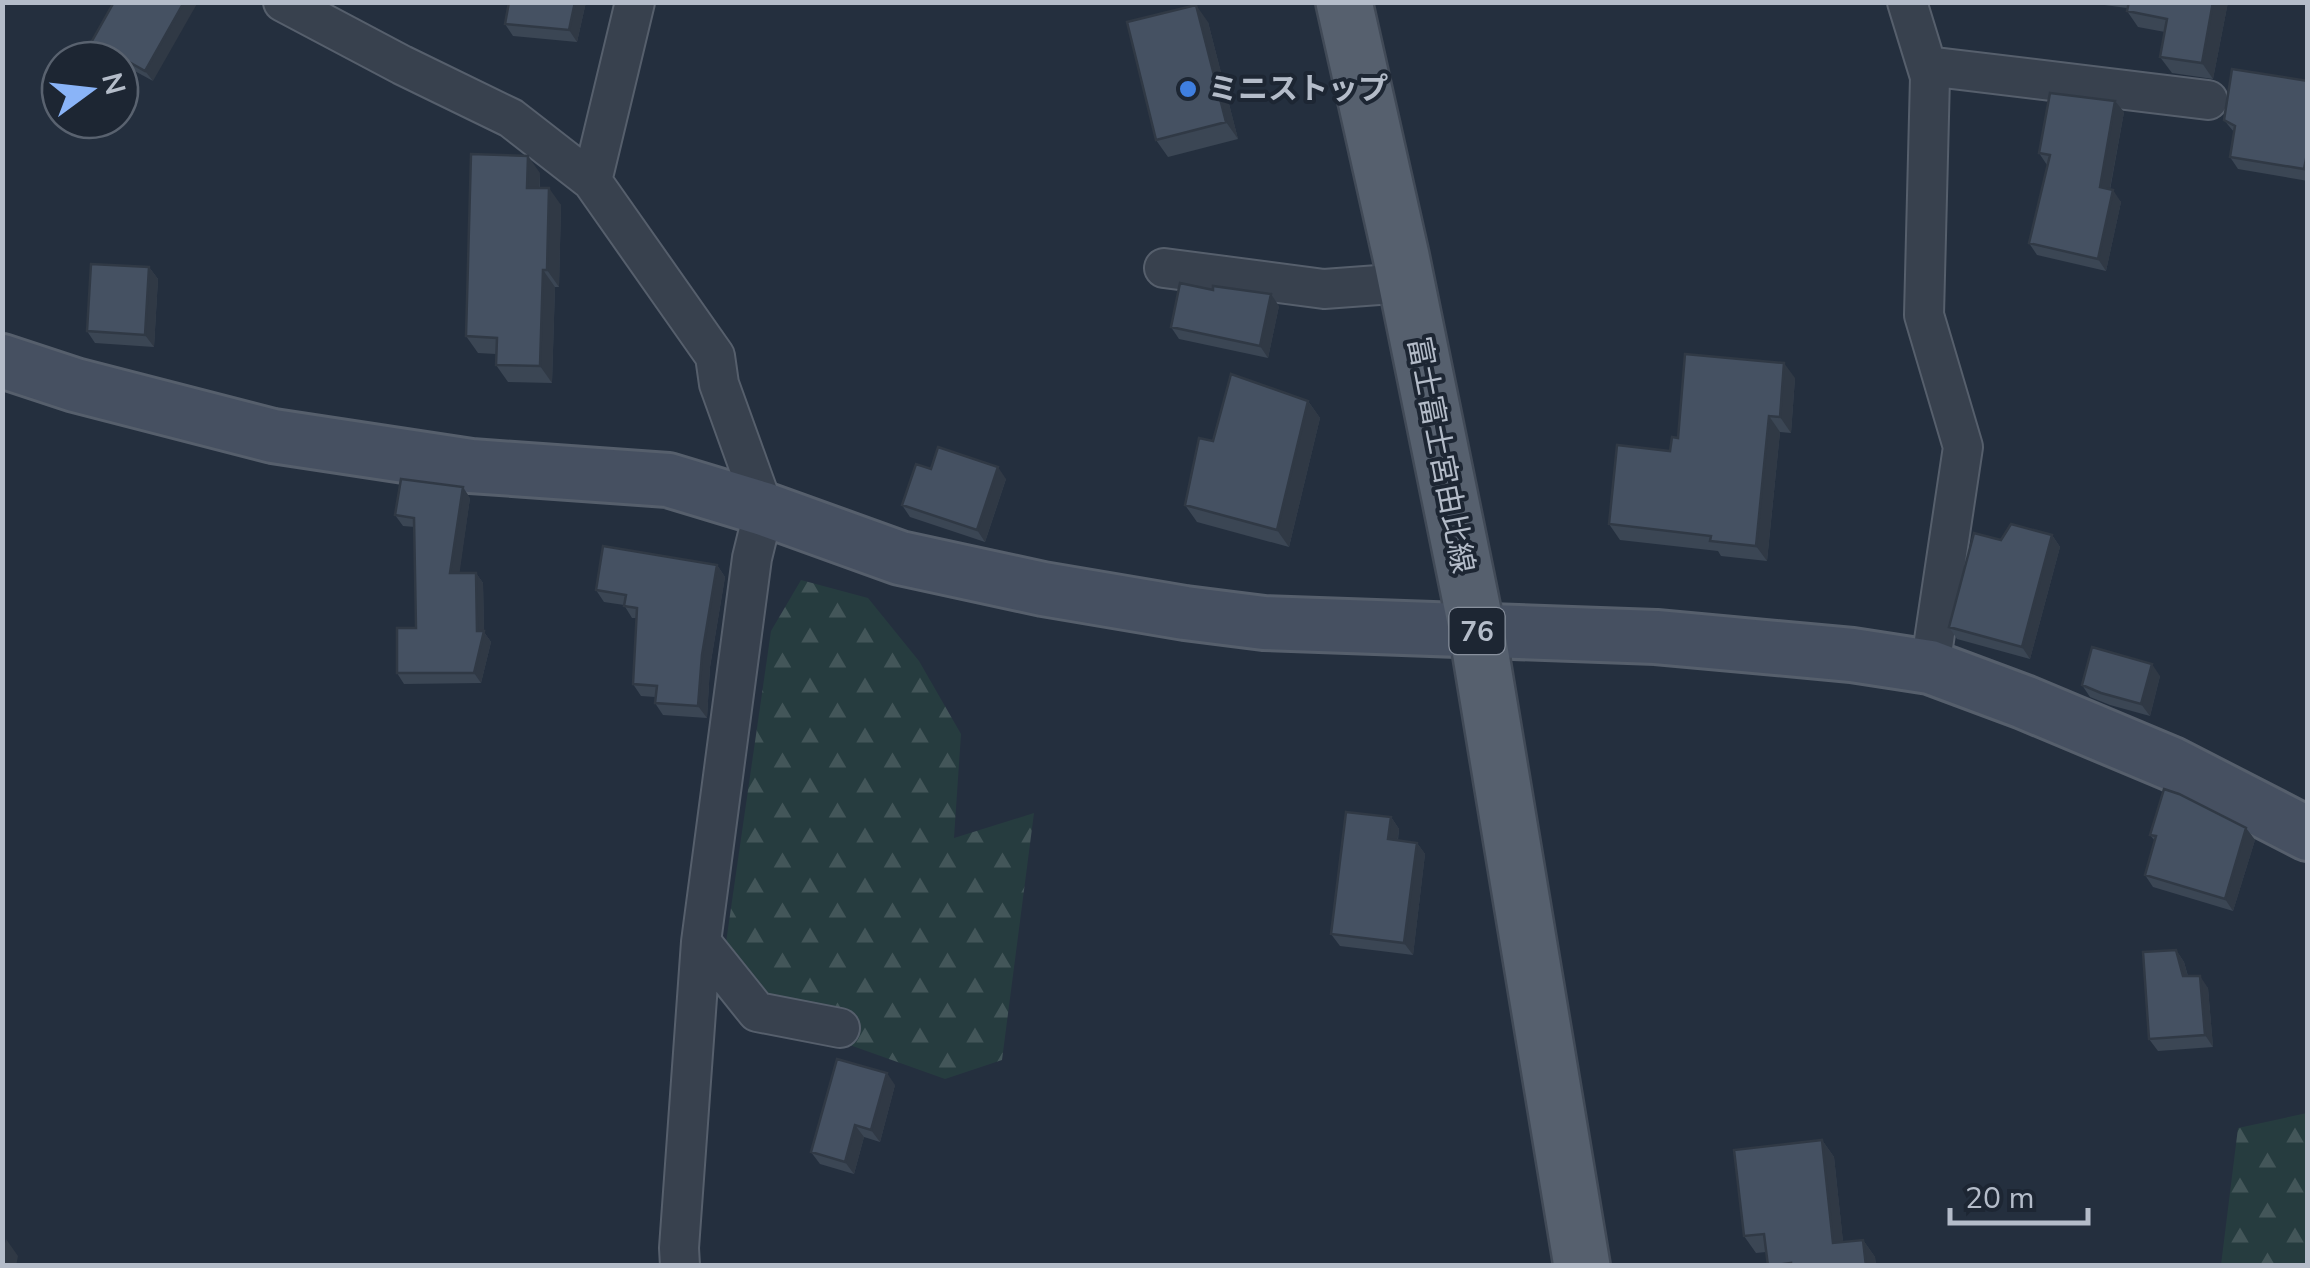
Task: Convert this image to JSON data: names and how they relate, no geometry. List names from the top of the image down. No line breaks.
{"streets":{"main road":["富士富士宮由比線","76"]},"places":["ミニストップ"],"scale_bar":"20 m","north":"right"}
